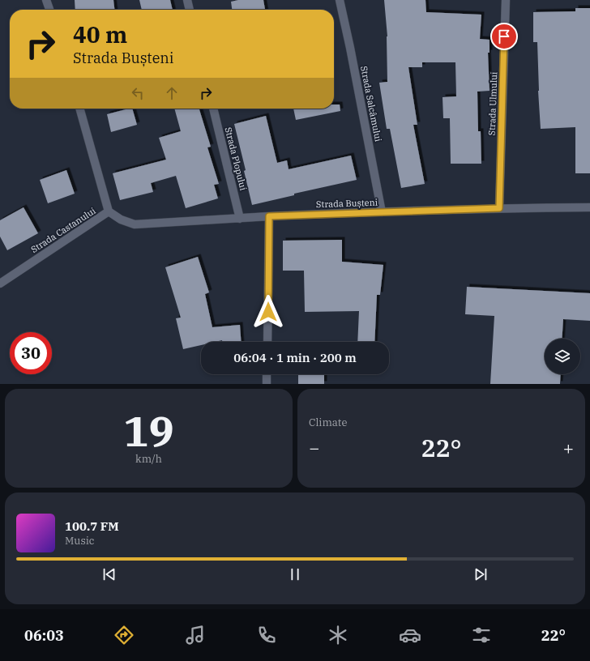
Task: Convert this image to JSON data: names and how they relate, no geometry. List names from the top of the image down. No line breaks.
{"streets":{"street":["Strada Salcâmului","Strada Ulmului","Strada Plopului","Strada Bușteni","Strada Castanului"]},"crossings":[["Strada Salcâmului","Strada Bușteni"],["Strada Ulmului","Strada Bușteni"],["Strada Plopului","Strada Bușteni"],["Strada Bușteni","Strada Castanului"]],"page":{"turn":["40 m","Strada Bușteni"],"limit":"30","trip":"06:04 · 1 min · 200 m","tile":[["19","km/h"],"Climate"],"heat":["−","22°","+"],"song":["100.7 FM","Music"],"tabs":["06:03","22°"]}}
